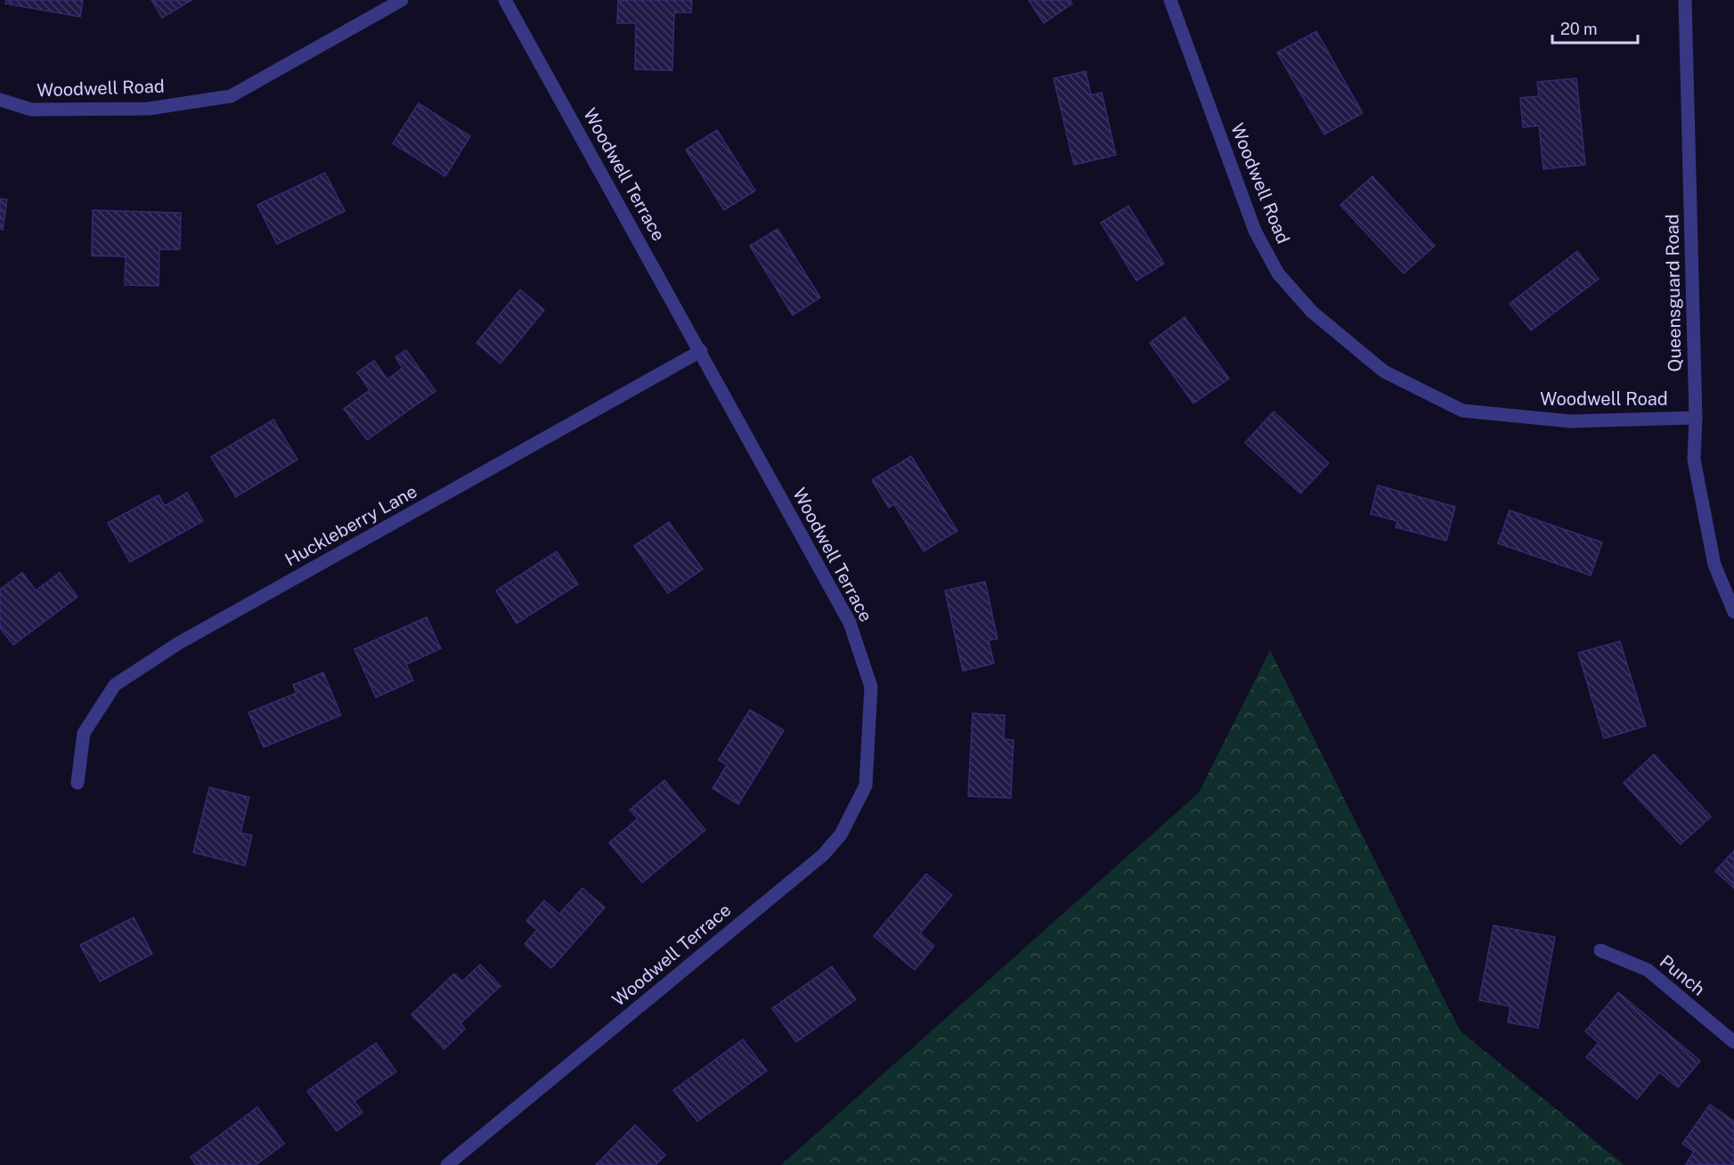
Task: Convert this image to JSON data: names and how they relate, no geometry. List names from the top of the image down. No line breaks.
{"streets":{"street":["Woodwell Road","Woodwell Terrace","Queensguard Road","Huckleberry Lane","Punch"]},"crossings":[["Woodwell Road","Queensguard Road"],["Woodwell Terrace","Huckleberry Lane"]],"scale_bar":"20 m"}
